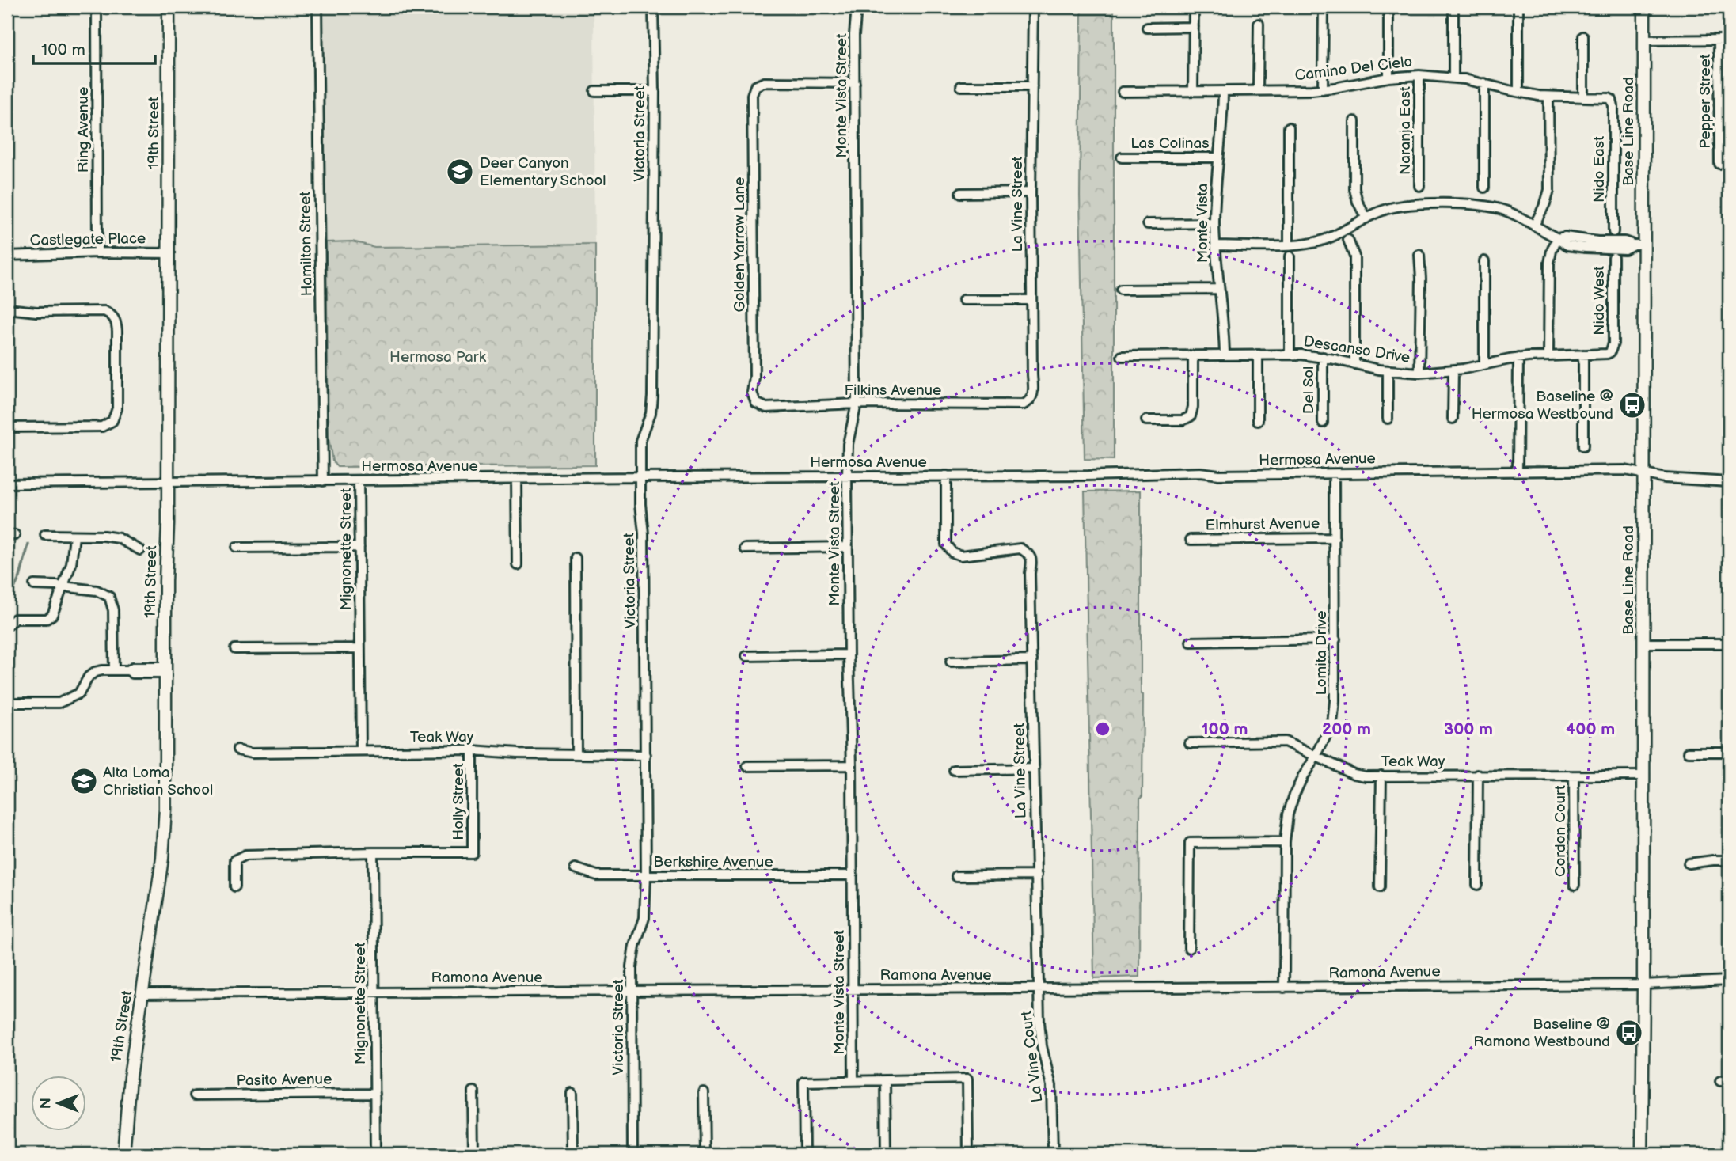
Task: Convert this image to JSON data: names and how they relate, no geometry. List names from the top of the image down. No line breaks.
{"streets":{"main road":["Base Line Road","19th Street"],"street":["Camino Del Cielo","Monte Vista Street","Pepper Street","Ring Avenue","Naranja East","Victoria Street","Las Colinas","Nido East","La Vine Street","Monte Vista","Castlegate Place","Hamilton Street","Golden Yarrow Lane","Nido West","Descanso Drive","Filkins Avenue","Del Sol","Hermosa Avenue","Elmhurst Avenue","Mignonette Street","Lomita Drive","Teak Way","Holly Street","Cordon Court","Berkshire Avenue","Ramona Avenue","La Vine Court","Pasito Avenue"]},"crossings":[["Camino Del Cielo","Naranja East"],["Camino Del Cielo","Nido East"],["Camino Del Cielo","Monte Vista"],["Monte Vista Street","Golden Yarrow Lane"],["Monte Vista Street","Filkins Avenue"],["Monte Vista Street","Hermosa Avenue"],["Monte Vista Street","Berkshire Avenue"],["Monte Vista Street","Ramona Avenue"],["Ring Avenue","Castlegate Place"],["Base Line Road","Hermosa Avenue"],["Base Line Road","Teak Way"],["Base Line Road","Ramona Avenue"],["19th Street","Castlegate Place"],["19th Street","Hermosa Avenue"],["19th Street","Ramona Avenue"],["Victoria Street","Hermosa Avenue"],["Victoria Street","Teak Way"],["Victoria Street","Berkshire Avenue"],["Victoria Street","Ramona Avenue"],["Las Colinas","Monte Vista"],["La Vine Street","Filkins Avenue"],["La Vine Street","Hermosa Avenue"],["La Vine Street","Ramona Avenue"],["La Vine Street","La Vine Court"],["Monte Vista","Descanso Drive"],["Hamilton Street","Hermosa Avenue"],["Golden Yarrow Lane","Filkins Avenue"],["Nido West","Descanso Drive"],["Descanso Drive","Del Sol"],["Hermosa Avenue","Mignonette Street"],["Hermosa Avenue","Lomita Drive"],["Elmhurst Avenue","Lomita Drive"],["Mignonette Street","Teak Way"],["Mignonette Street","Holly Street"],["Mignonette Street","Ramona Avenue"],["Mignonette Street","Pasito Avenue"],["Lomita Drive","Teak Way"],["Lomita Drive","Ramona Avenue"],["Teak Way","Holly Street"],["Teak Way","Cordon Court"],["Ramona Avenue","La Vine Court"]],"parks":["Hermosa Park"],"places":{"school or university":["Deer Canyon Elementary School","Alta Loma Christian School"],"bus stop":["Baseline @ Hermosa Westbound","Baseline @ Ramona Westbound"]},"scale_bar":"100 m","north":"left","rings":["100 m","200 m","300 m","400 m"]}
